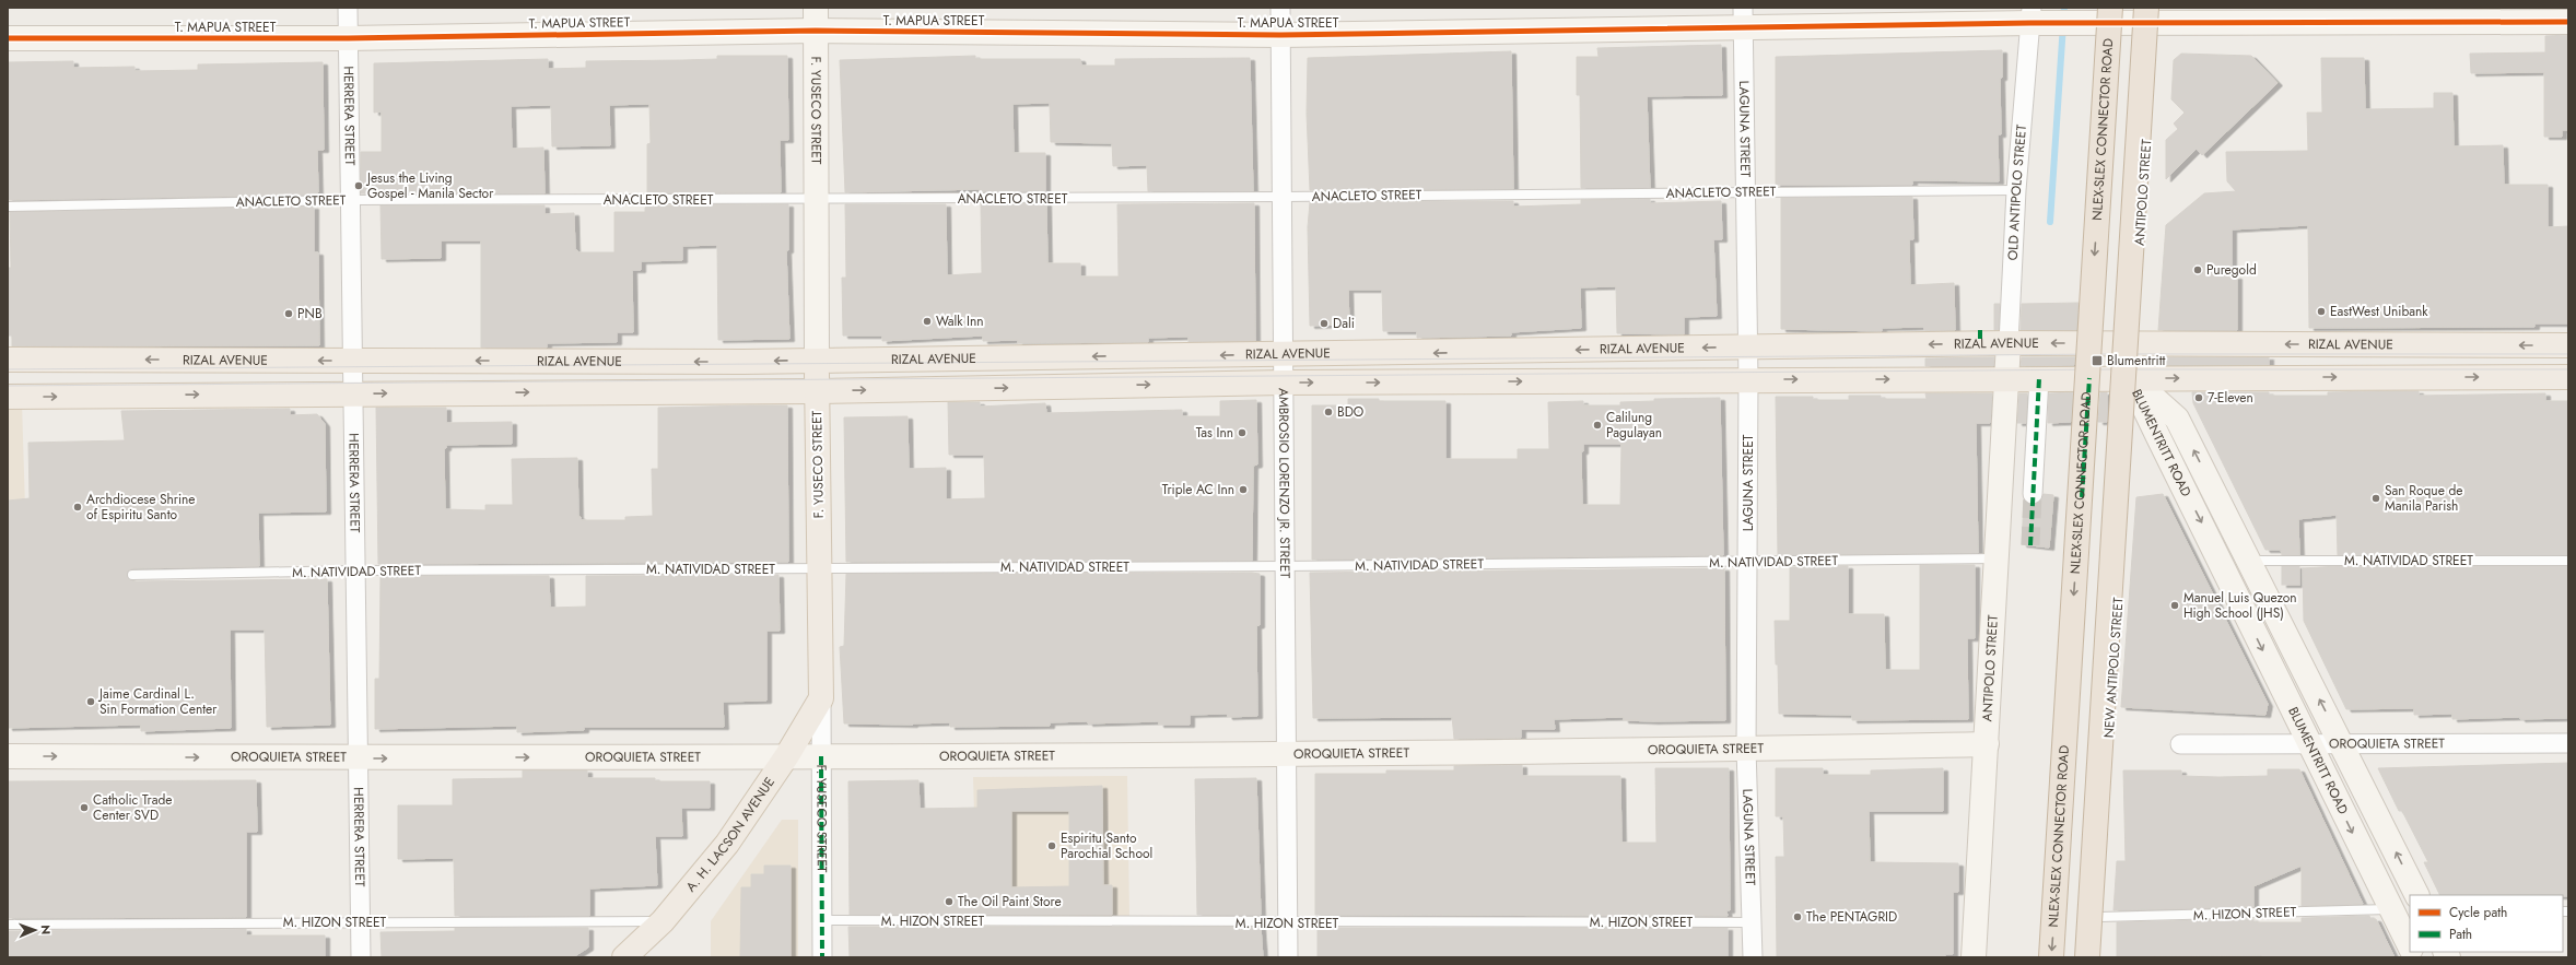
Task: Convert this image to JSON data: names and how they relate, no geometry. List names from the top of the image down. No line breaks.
{"streets":{"highway":["NLEX-SLEX CONNECTOR ROAD"],"main road":["F. YUSECO STREET","RIZAL AVENUE","A. H. LACSON AVENUE"],"street":["T. MAPUA STREET","HERRERA STREET","LAGUNA STREET","OLD ANTIPOLO STREET","ANTIPOLO STREET","BLUMENTRITT ROAD","AMBROSIO LORENZO JR. STREET","NEW ANTIPOLO STREET","OROQUIETA STREET"],"lane":["ANACLETO STREET","M. NATIVIDAD STREET","M. HIZON STREET"]},"crossings":[["T. MAPUA STREET","F. YUSECO STREET"],["T. MAPUA STREET","HERRERA STREET"],["T. MAPUA STREET","LAGUNA STREET"],["T. MAPUA STREET","OLD ANTIPOLO STREET"],["T. MAPUA STREET","ANTIPOLO STREET"],["T. MAPUA STREET","AMBROSIO LORENZO JR. STREET"],["F. YUSECO STREET","ANACLETO STREET"],["F. YUSECO STREET","RIZAL AVENUE"],["F. YUSECO STREET","M. NATIVIDAD STREET"],["F. YUSECO STREET","OROQUIETA STREET"],["F. YUSECO STREET","A. H. LACSON AVENUE"],["F. YUSECO STREET","M. HIZON STREET"],["HERRERA STREET","ANACLETO STREET"],["HERRERA STREET","RIZAL AVENUE"],["HERRERA STREET","M. NATIVIDAD STREET"],["HERRERA STREET","OROQUIETA STREET"],["HERRERA STREET","M. HIZON STREET"],["LAGUNA STREET","ANACLETO STREET"],["LAGUNA STREET","RIZAL AVENUE"],["LAGUNA STREET","M. NATIVIDAD STREET"],["LAGUNA STREET","OROQUIETA STREET"],["LAGUNA STREET","M. HIZON STREET"],["ANACLETO STREET","OLD ANTIPOLO STREET"],["ANACLETO STREET","AMBROSIO LORENZO JR. STREET"],["OLD ANTIPOLO STREET","ANTIPOLO STREET"],["OLD ANTIPOLO STREET","RIZAL AVENUE"],["ANTIPOLO STREET","RIZAL AVENUE"],["ANTIPOLO STREET","BLUMENTRITT ROAD"],["ANTIPOLO STREET","M. NATIVIDAD STREET"],["ANTIPOLO STREET","NEW ANTIPOLO STREET"],["ANTIPOLO STREET","OROQUIETA STREET"],["RIZAL AVENUE","AMBROSIO LORENZO JR. STREET"],["BLUMENTRITT ROAD","M. NATIVIDAD STREET"],["BLUMENTRITT ROAD","NEW ANTIPOLO STREET"],["BLUMENTRITT ROAD","OROQUIETA STREET"],["BLUMENTRITT ROAD","M. HIZON STREET"],["AMBROSIO LORENZO JR. STREET","M. NATIVIDAD STREET"],["AMBROSIO LORENZO JR. STREET","OROQUIETA STREET"],["AMBROSIO LORENZO JR. STREET","M. HIZON STREET"],["NEW ANTIPOLO STREET","M. HIZON STREET"],["OROQUIETA STREET","A. H. LACSON AVENUE"],["A. H. LACSON AVENUE","M. HIZON STREET"]],"places":{"other":["Jesus the Living Gospel - Manila Sector","Puregold","EastWest Unibank","PNB","Walk Inn","Dali","7-Eleven","BDO","Calilung Pagulayan","Tas Inn","Triple AC Inn","San Roque de Manila Parish","Archdiocese Shrine of Espiritu Santo","Manuel Luis Quezon High School (JHS)","Jaime Cardinal L. Sin Formation Center","Catholic Trade Center SVD","Espiritu Santo Parochial School","The Oil Paint Store","The PENTAGRID"],"transit":["Blumentritt"]},"legend":["Cycle path","Path"],"north":"right"}
